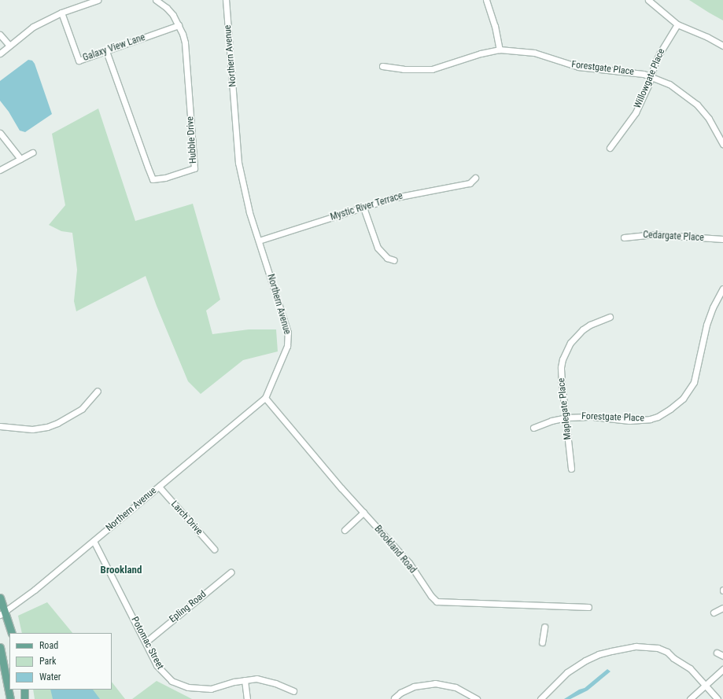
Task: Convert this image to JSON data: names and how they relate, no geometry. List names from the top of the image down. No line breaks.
{"streets":{"street":["Galaxy View Lane","Northern Avenue","Forestgate Place","Willowgate Place","Hubble Drive","Mystic River Terrace","Cedargate Place","Maplegate Place","Larch Drive","Brookland Road","Epling Road","Potomac Street"]},"crossings":[["Galaxy View Lane","Hubble Drive"],["Northern Avenue","Mystic River Terrace"],["Northern Avenue","Larch Drive"],["Northern Avenue","Brookland Road"],["Northern Avenue","Potomac Street"],["Forestgate Place","Willowgate Place"],["Forestgate Place","Maplegate Place"],["Epling Road","Potomac Street"]],"districts":["Brookland"],"legend":["Road","Park","Water"]}
